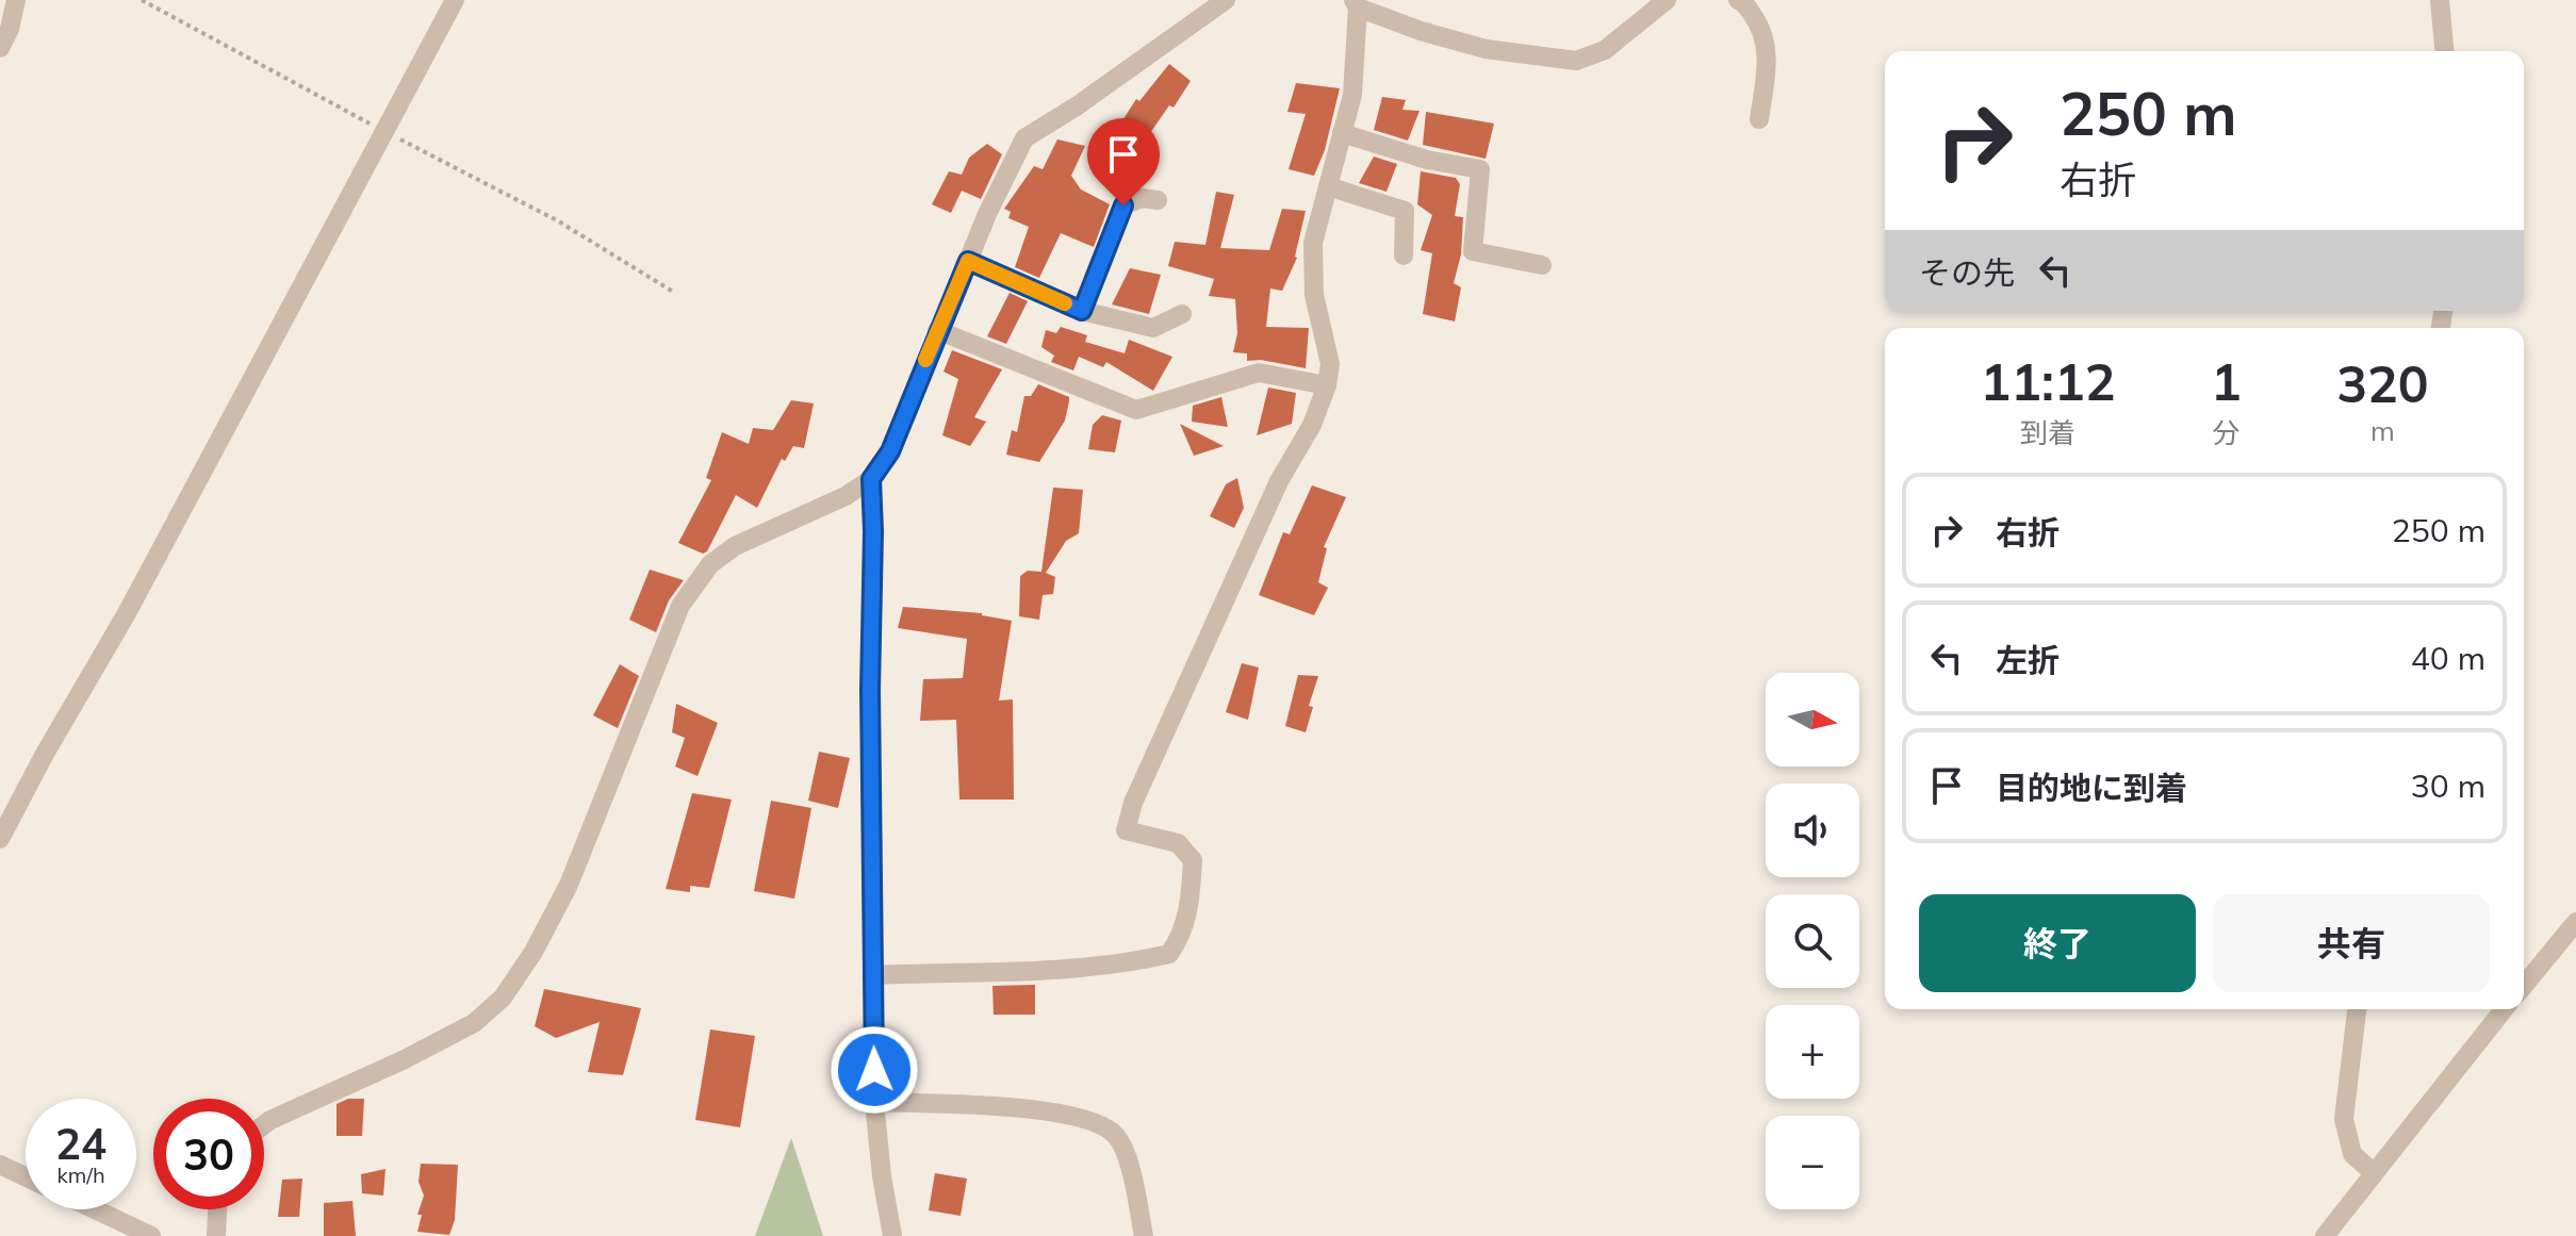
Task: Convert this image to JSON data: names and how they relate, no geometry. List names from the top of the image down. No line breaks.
{"north":"right","page":{"turn":["250 m","右折"],"then":"その先","eta":["11:12","到着","1","分","320","m"],"list":[{"name":"右折","value":"250 m"},{"name":"左折","value":"40 m"},{"name":"目的地に到着","value":"30 m"}],"map_buttons":["+","−"],"buttons":["終了","共有"],"speed":"24 km/h","limit":"30"}}
